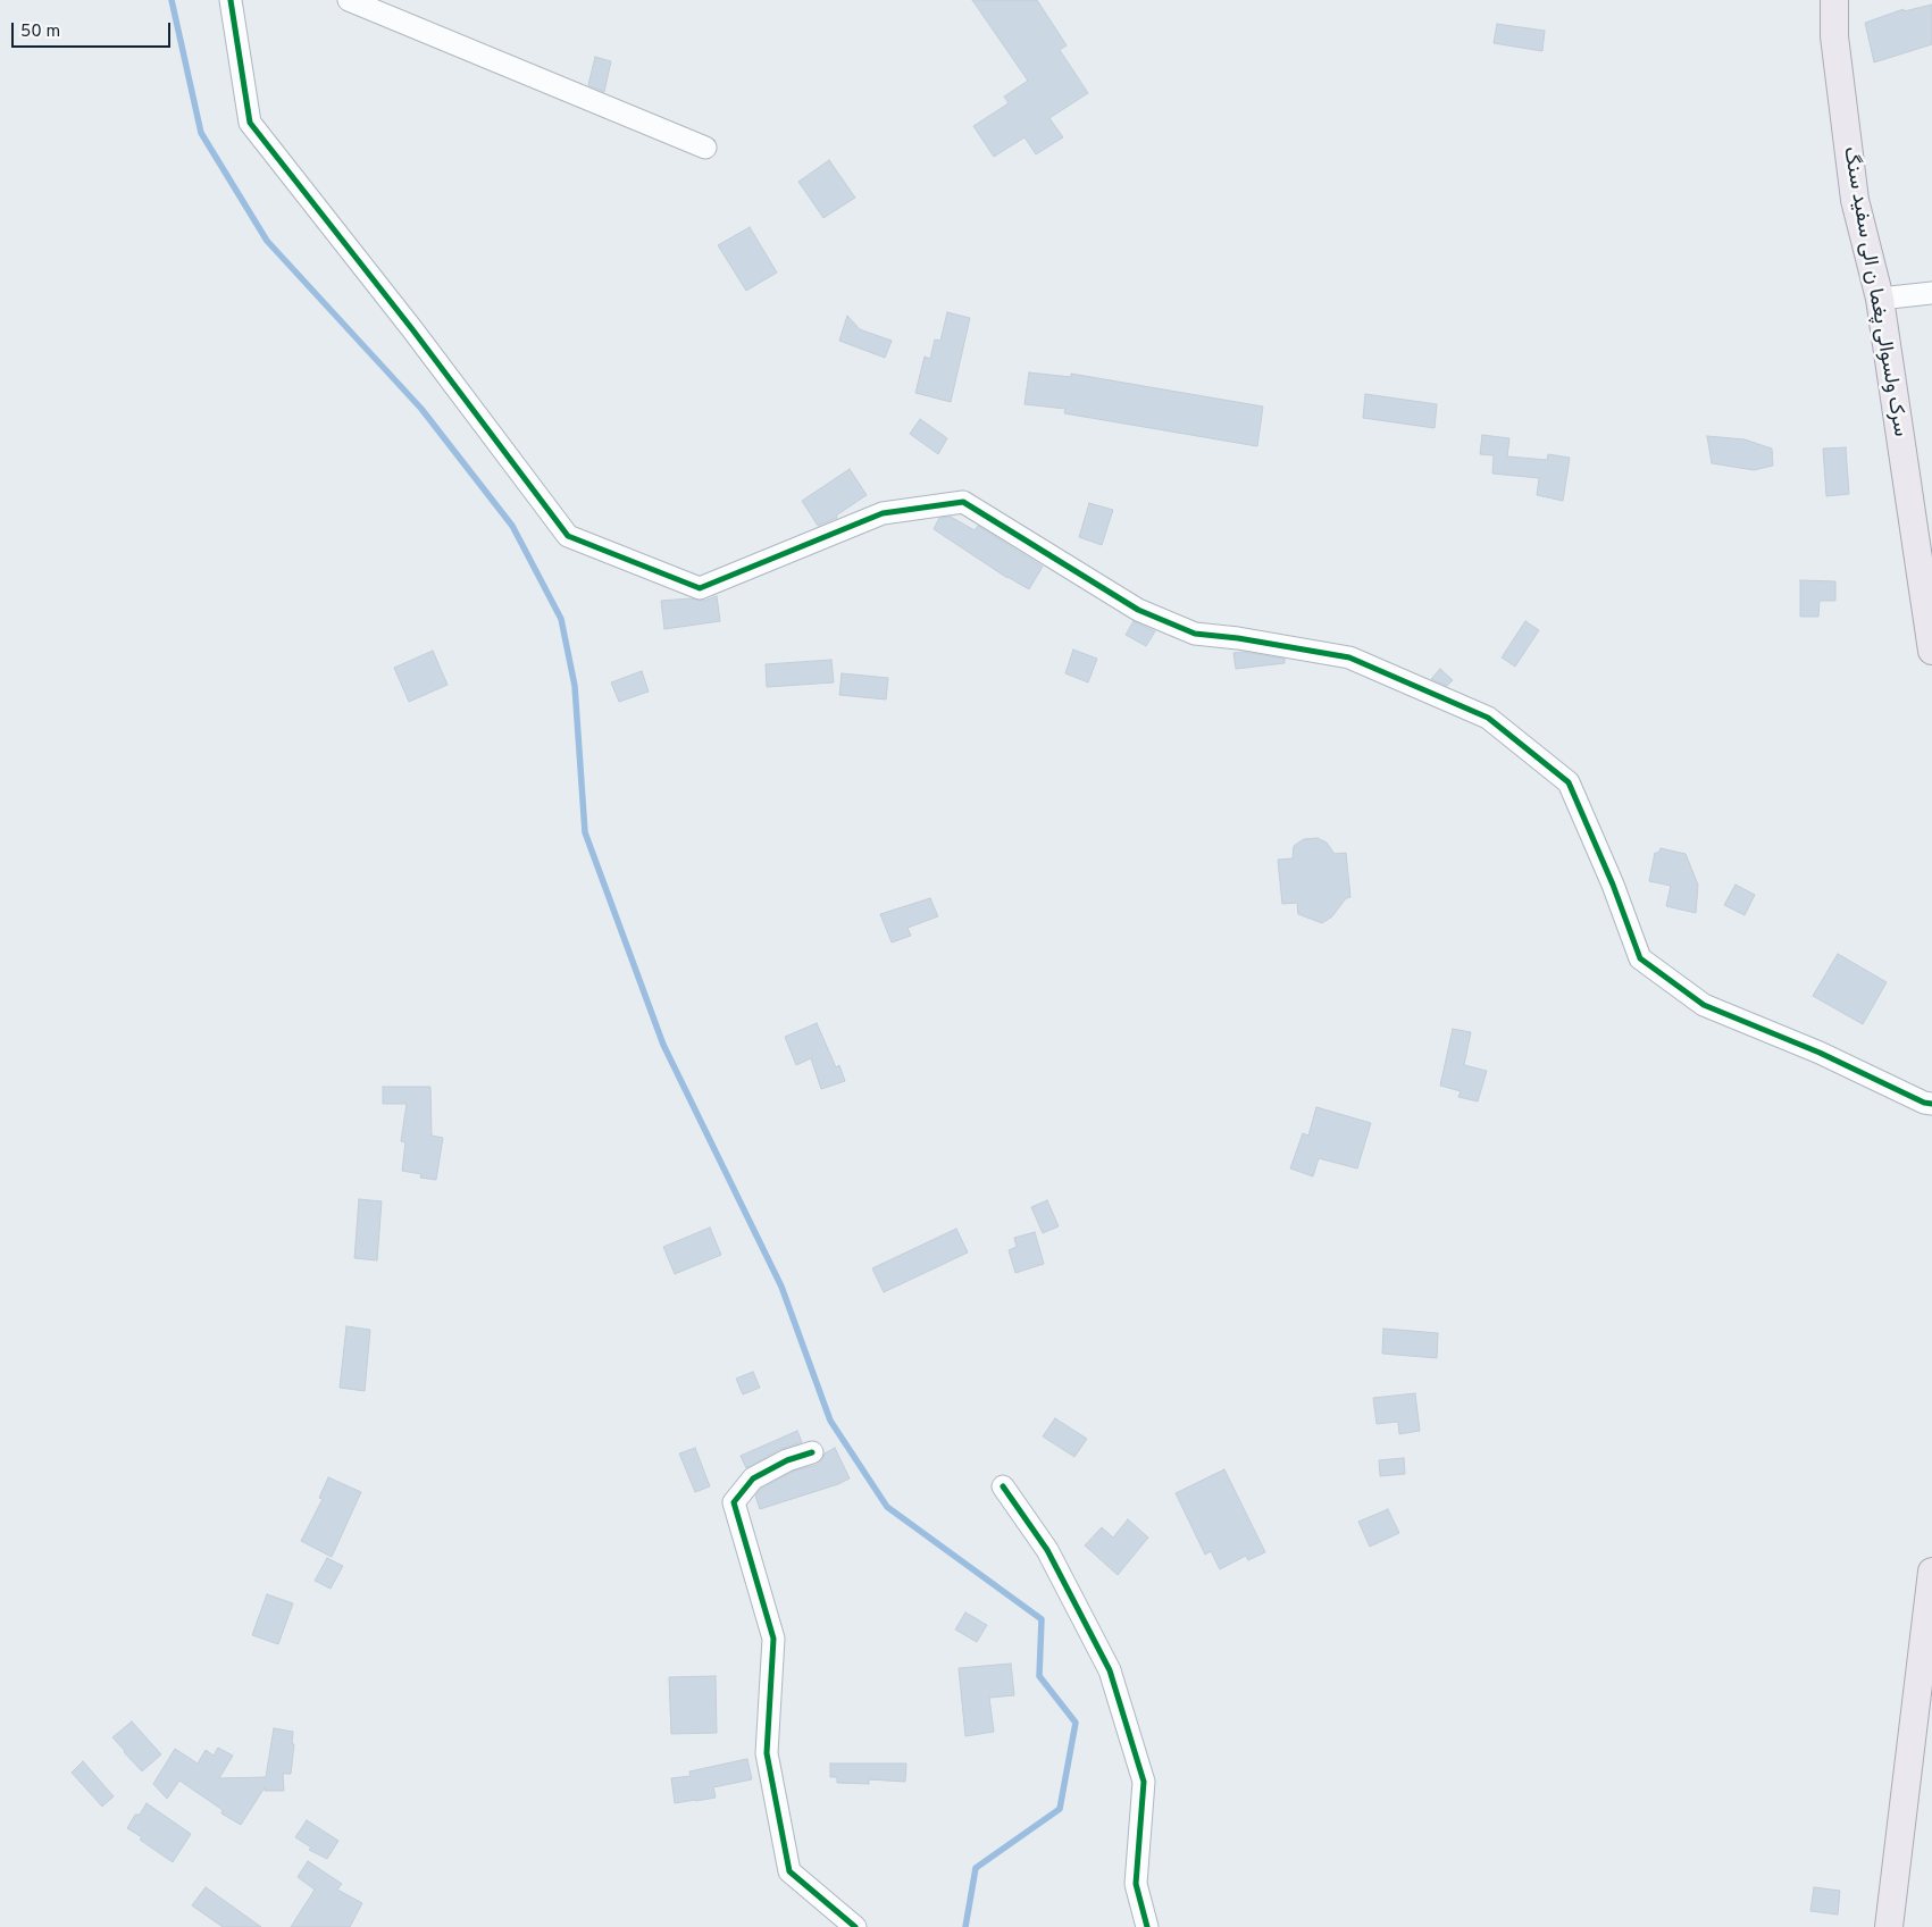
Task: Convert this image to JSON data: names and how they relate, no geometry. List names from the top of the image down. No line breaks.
{"streets":{"main road":["سرک ولسوالی پغما ن الی سفید سنگ"]},"scale_bar":"50 m"}
